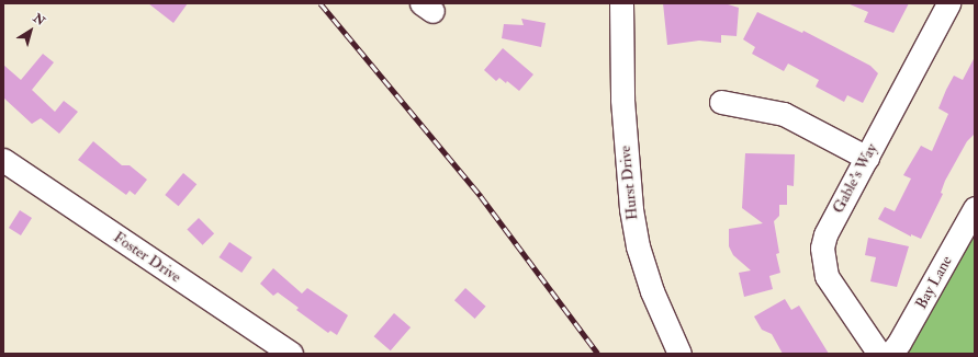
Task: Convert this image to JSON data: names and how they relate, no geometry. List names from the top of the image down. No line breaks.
{"streets":{"street":["Gable's Way","Hurst Drive","Foster Drive","Bay Lane"]},"north":"top right"}
